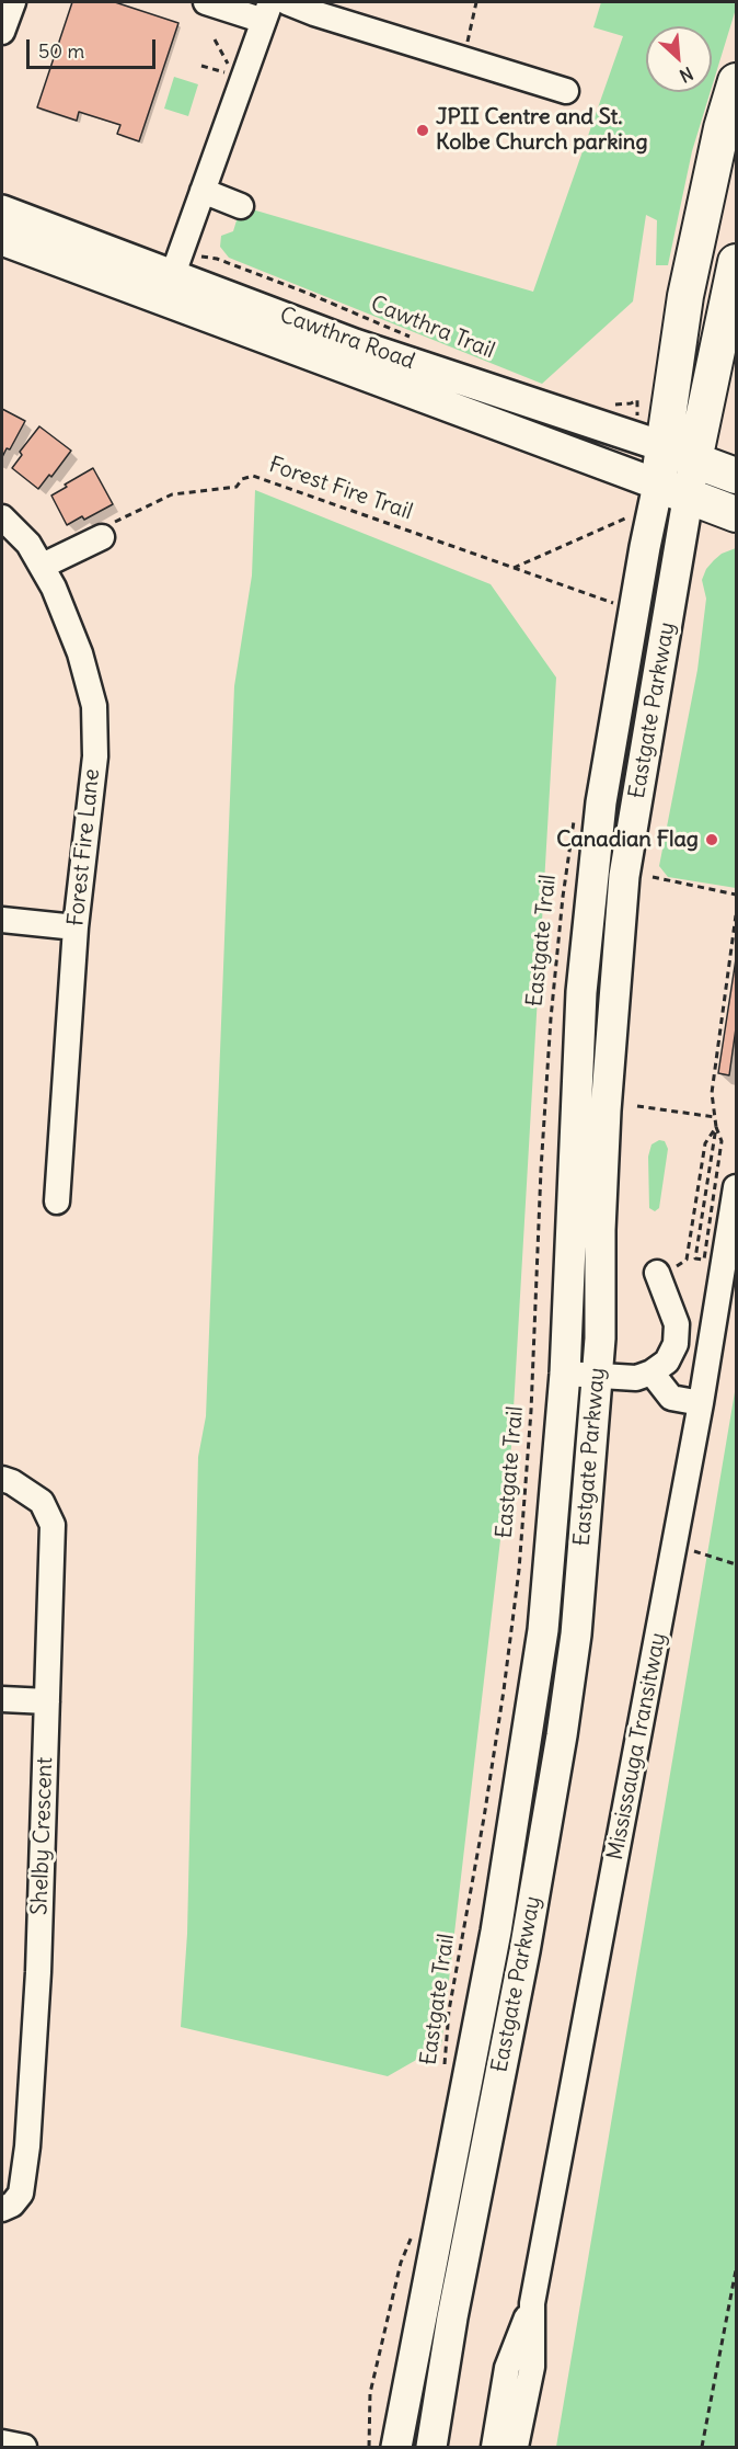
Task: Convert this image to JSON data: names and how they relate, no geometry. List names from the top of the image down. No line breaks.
{"streets":{"main road":["Cawthra Road","Eastgate Parkway"],"street":["Forest Fire Lane","Mississauga Transitway","Shelby Crescent"],"path":["Cawthra Trail","Forest Fire Trail","Eastgate Trail"]},"crossings":[["Cawthra Road","Eastgate Parkway"]],"places":["JPII Centre and St. Kolbe Church parking","Canadian Flag"],"scale_bar":"50 m","north":"bottom right"}
